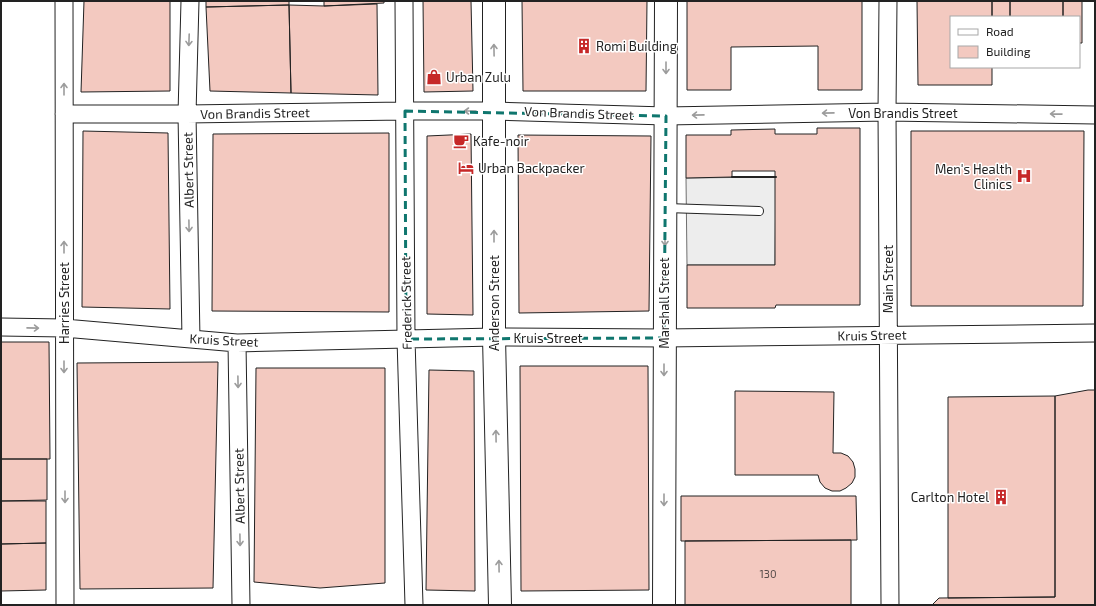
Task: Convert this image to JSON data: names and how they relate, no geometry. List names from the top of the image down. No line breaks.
{"streets":{"main road":["Anderson Street","Marshall Street"],"street":["Von Brandis Street","Albert Street","Main Street","Harries Street","Frederick Street","Kruis Street"]},"crossings":[["Von Brandis Street","Albert Street"],["Von Brandis Street","Main Street"],["Von Brandis Street","Harries Street"],["Von Brandis Street","Frederick Street"],["Von Brandis Street","Anderson Street"],["Von Brandis Street","Marshall Street"],["Albert Street","Kruis Street"],["Main Street","Kruis Street"],["Harries Street","Kruis Street"],["Frederick Street","Kruis Street"],["Anderson Street","Kruis Street"],["Marshall Street","Kruis Street"]],"one_way":["Von Brandis Street","Albert Street","Anderson Street","Marshall Street"],"places":{"building":["Romi Building","Carlton Hotel"],"shop":["Urban Zulu"],"cafe":["Kafe-noir"],"hotel":["Urban Backpacker"],"hospital":["Men's Health Clinics"]},"house_numbers":["130"],"legend":["Road","Building"]}
